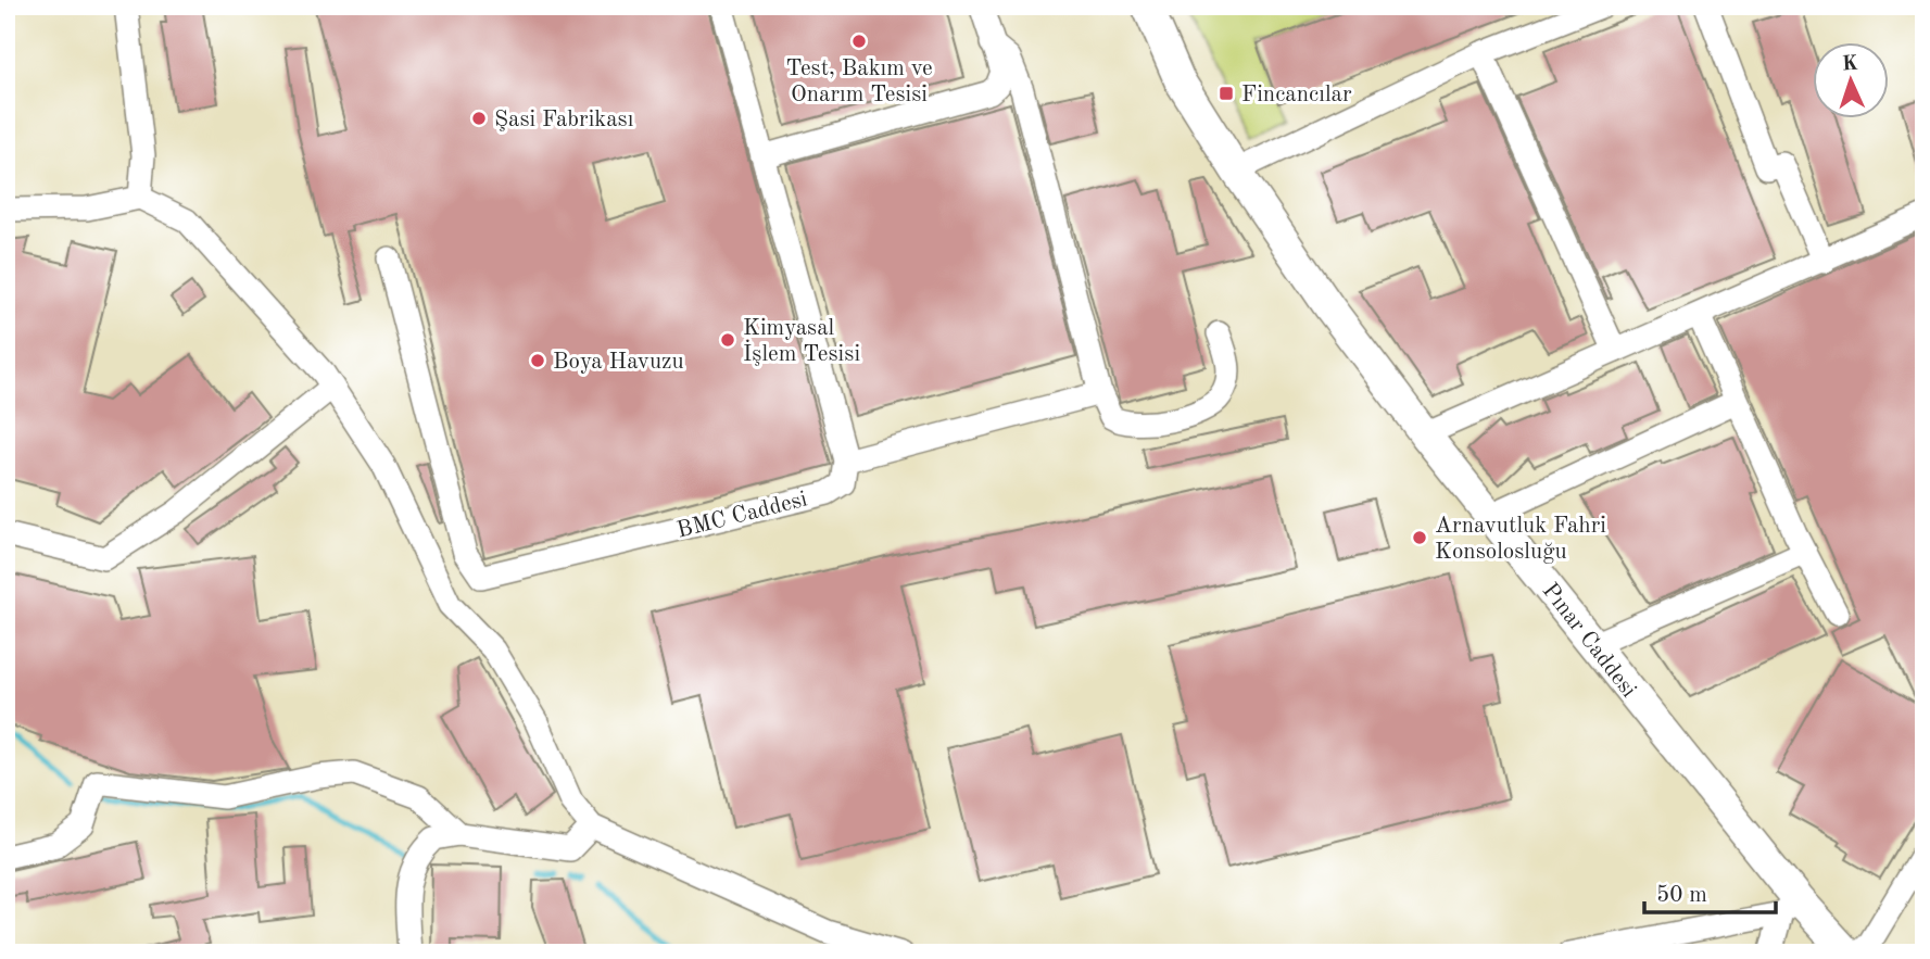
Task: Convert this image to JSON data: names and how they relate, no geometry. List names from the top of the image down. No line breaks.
{"streets":{"main road":["Pınar Caddesi"],"street":["BMC Caddesi"]},"places":{"other":["Test, Bakım ve Onarım Tesisi","Şasi Fabrikası","Kimyasal İşlem Tesisi","Boya Havuzu","Arnavutluk Fahri Konsolosluğu"],"transit":["Fincancılar"]},"scale_bar":"50 m","north":"top"}
